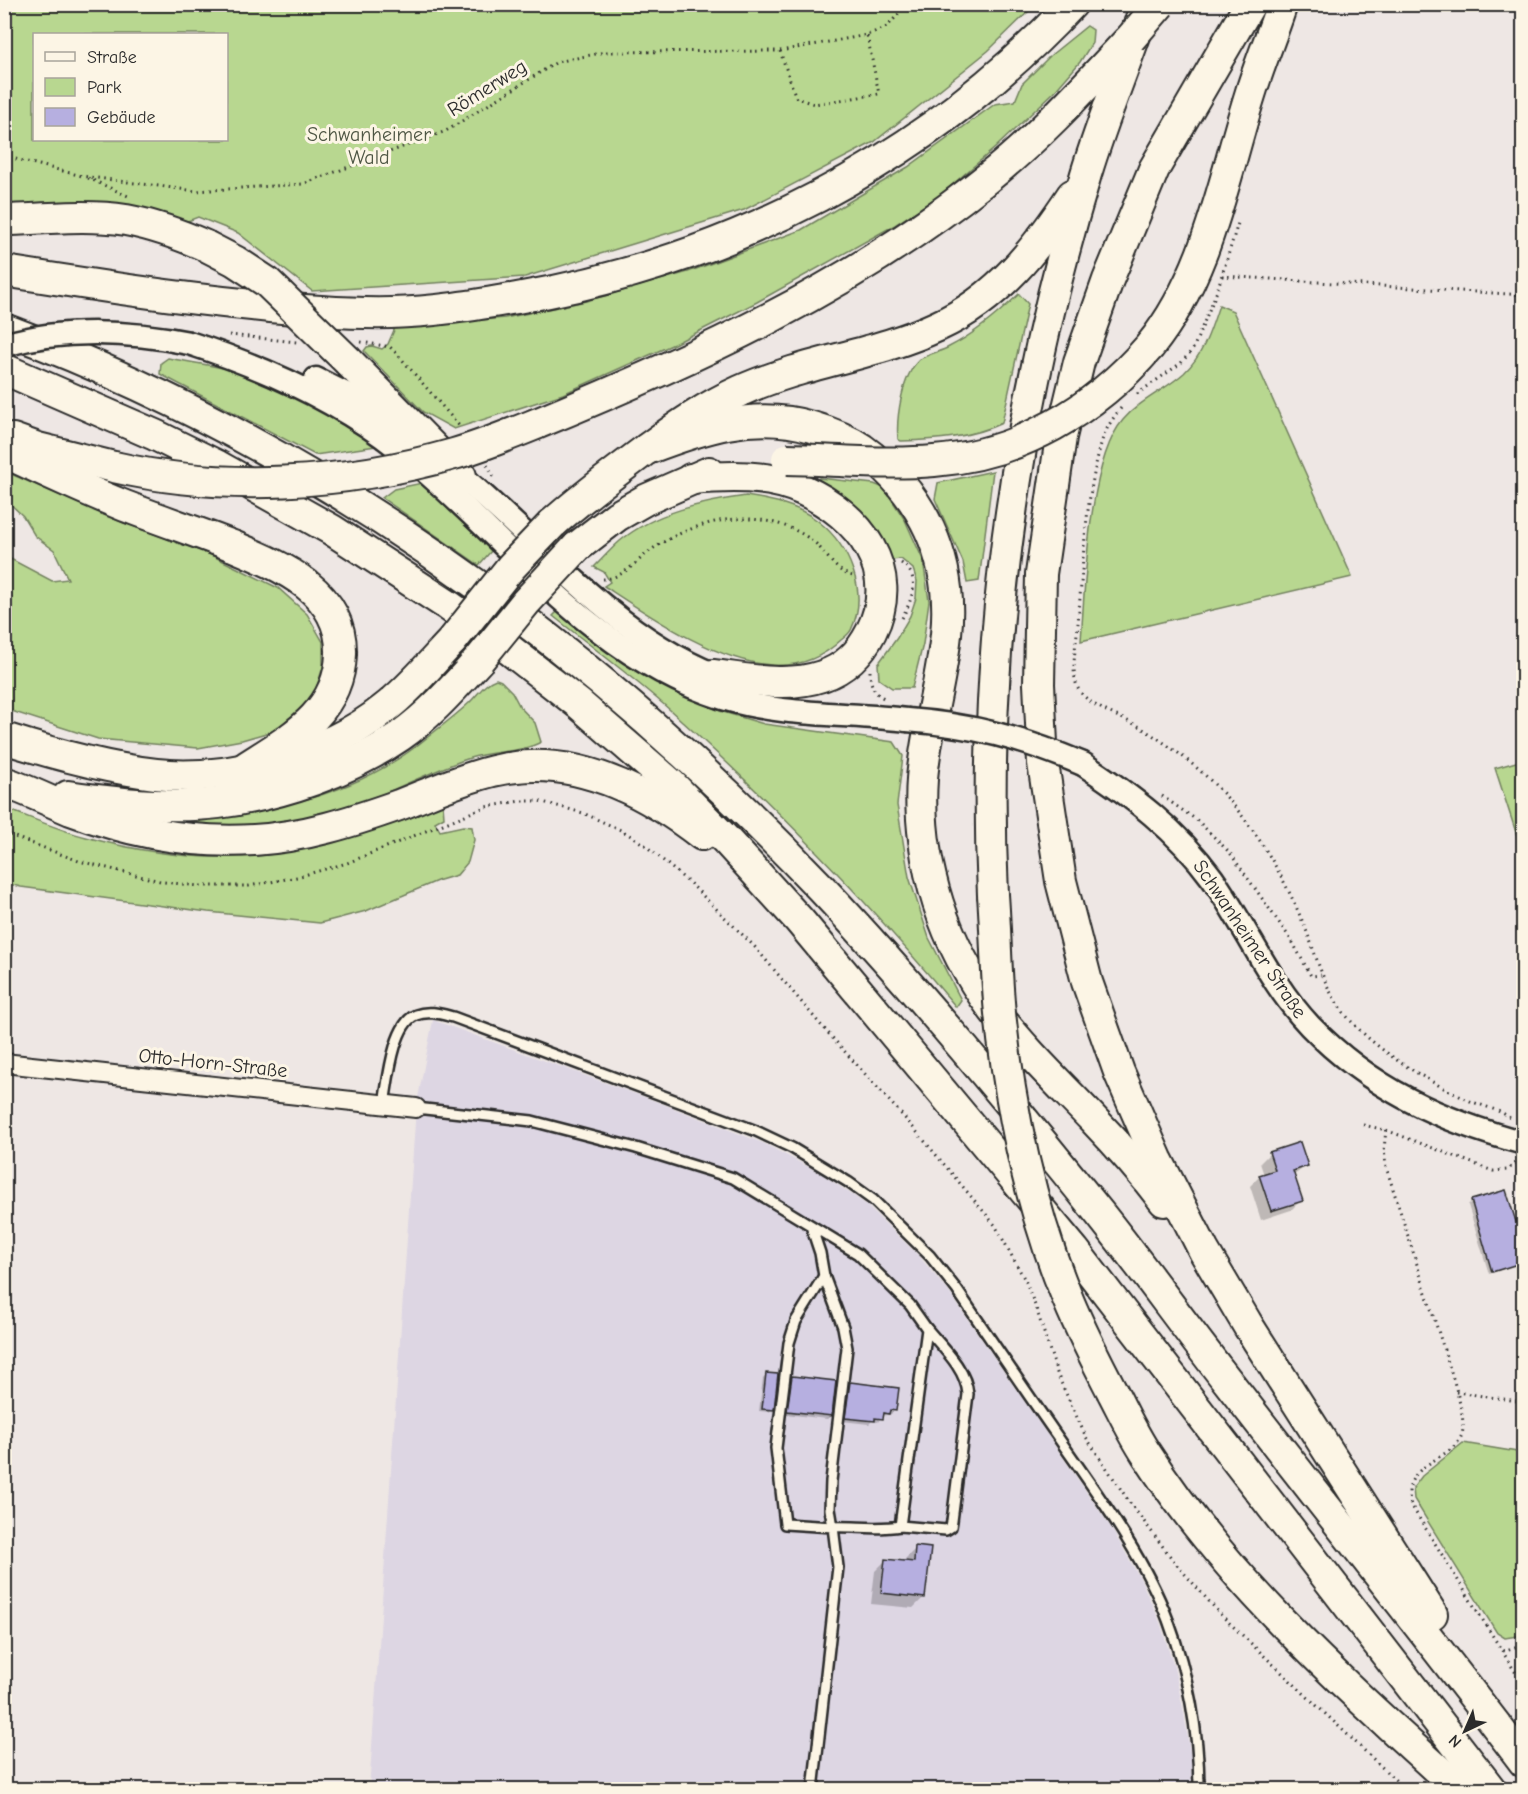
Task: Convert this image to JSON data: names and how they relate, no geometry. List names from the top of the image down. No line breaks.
{"streets":{"street":["Schwanheimer Straße","Otto-Horn-Straße"],"path":["Römerweg"]},"parks":["Schwanheimer Wald"],"legend":["Straße","Park","Gebäude"],"north":"bottom left"}
